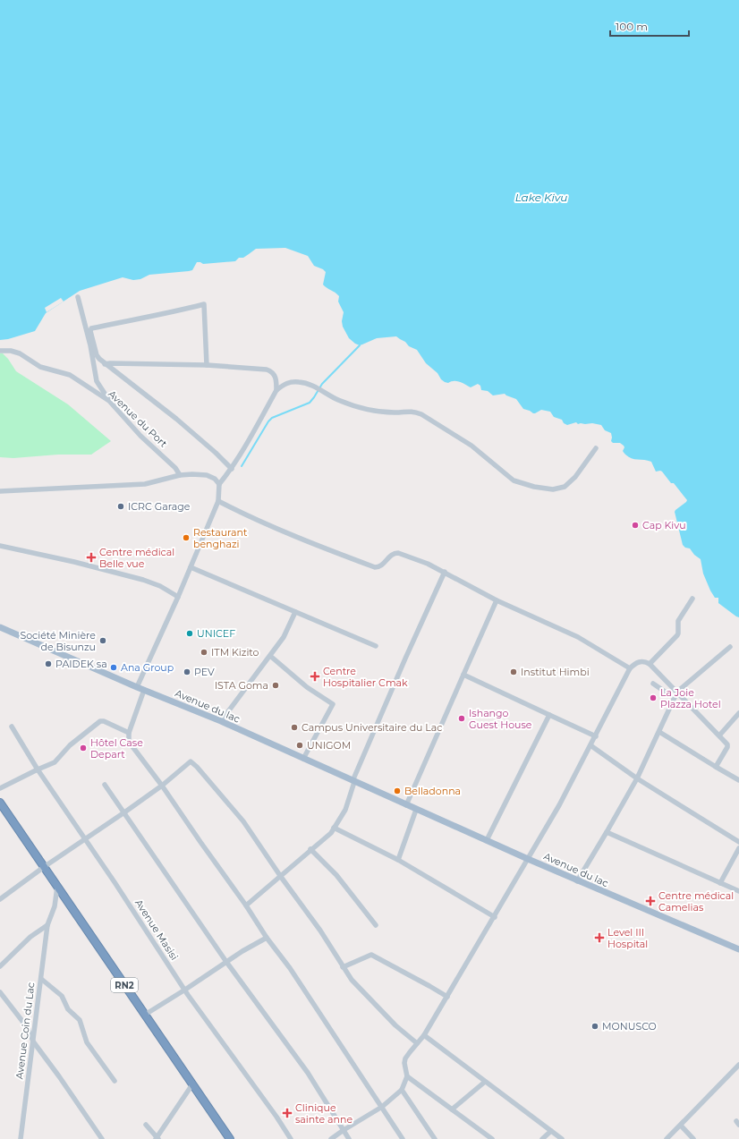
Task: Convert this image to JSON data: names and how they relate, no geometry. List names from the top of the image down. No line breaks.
{"streets":{"highway":["RN2"],"main road":["Avenue du lac"],"street":["Avenue du Port","Avenue Masisi","Avenue Coin du Lac"]},"crossings":[["RN2","Avenue Coin du Lac"]],"water":["Lake Kivu"],"places":{"other":["ICRC Garage","Cap Kivu","Restaurant benghazi","UNICEF","Société Minière de Bisunzu","ITM Kizito","PAIDEK sa","Ana Group","PEV","Institut Himbi","ISTA Goma","La Joie Plazza Hotel","Ishango Guest House","Campus Universitaire du Lac","UNIGOM","Hôtel Case Depart","Belladonna","MONUSCO"],"health":["Centre médical Belle vue","Centre Hospitalier Cmak","Centre médical Camelias","Level III Hospital","Clinique sainte anne"]},"scale_bar":"100 m"}
